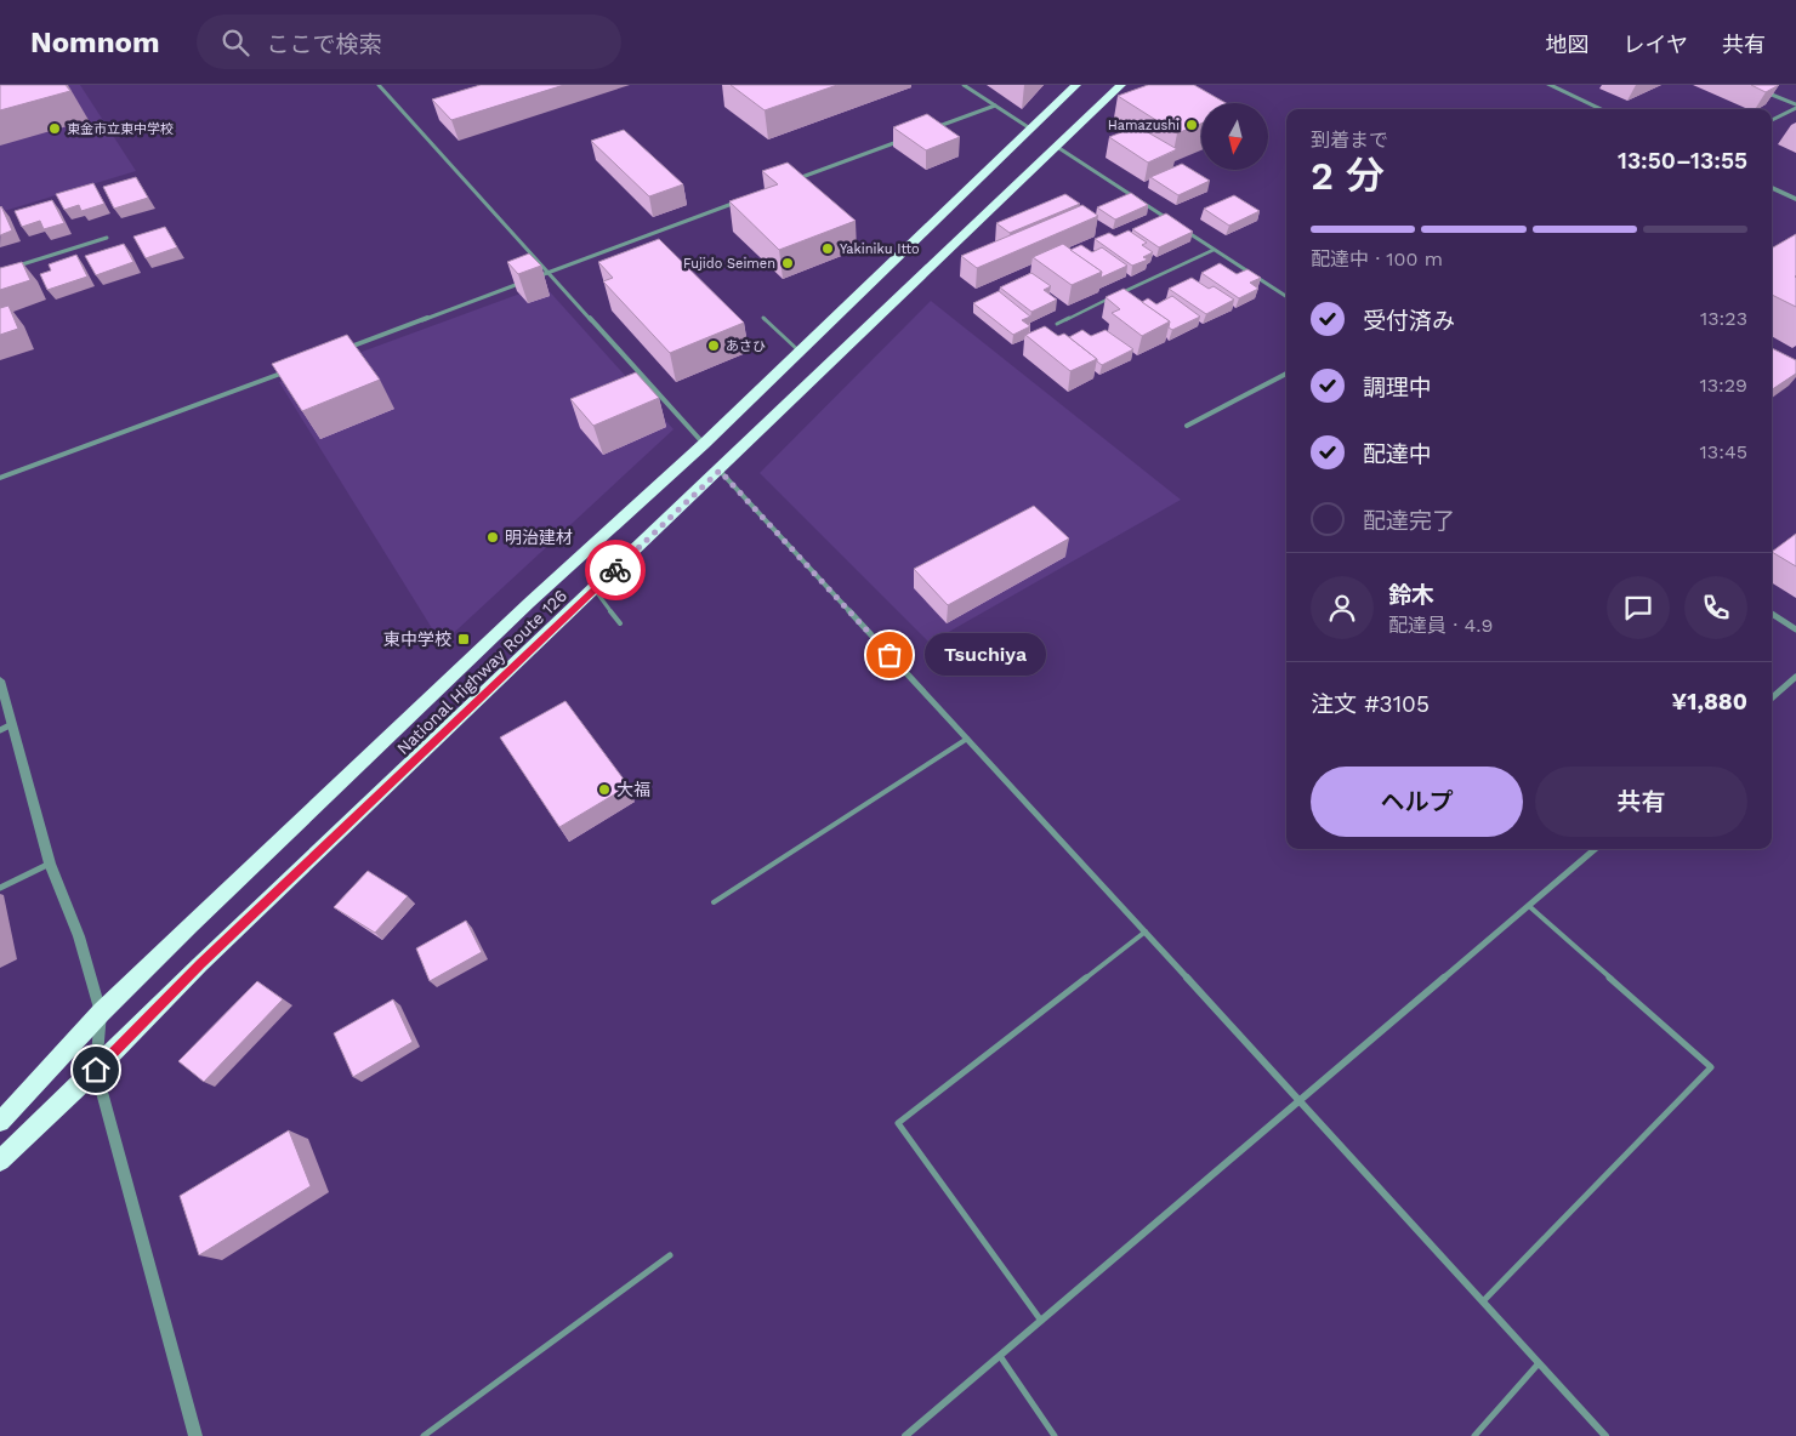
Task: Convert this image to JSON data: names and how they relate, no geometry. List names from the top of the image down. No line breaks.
{"streets":{"highway":["National Highway Route 126"]},"places":{"other":["Hamazushi","東金市立東中学校","Yakiniku Itto","Fujido Seimen","あさひ","明治建材","Tsuchiya","大福"],"transit":["東中学校"]},"north":"bottom","page":{"header":"Nomnom","search":"ここで検索","nav":["地図","レイヤ","共有"],"heading":["2 分","到着まで","13:50–13:55"],"panel":["鈴木","配達員 · 4.9","注文 #3105","¥1,880"],"bar":"配達中 · 100 m","list":[["受付済み","13:23"],["調理中","13:29"],["配達中","13:45"],"配達完了"],"bubble":"Tsuchiya","buttons":["ヘルプ","共有"]}}
